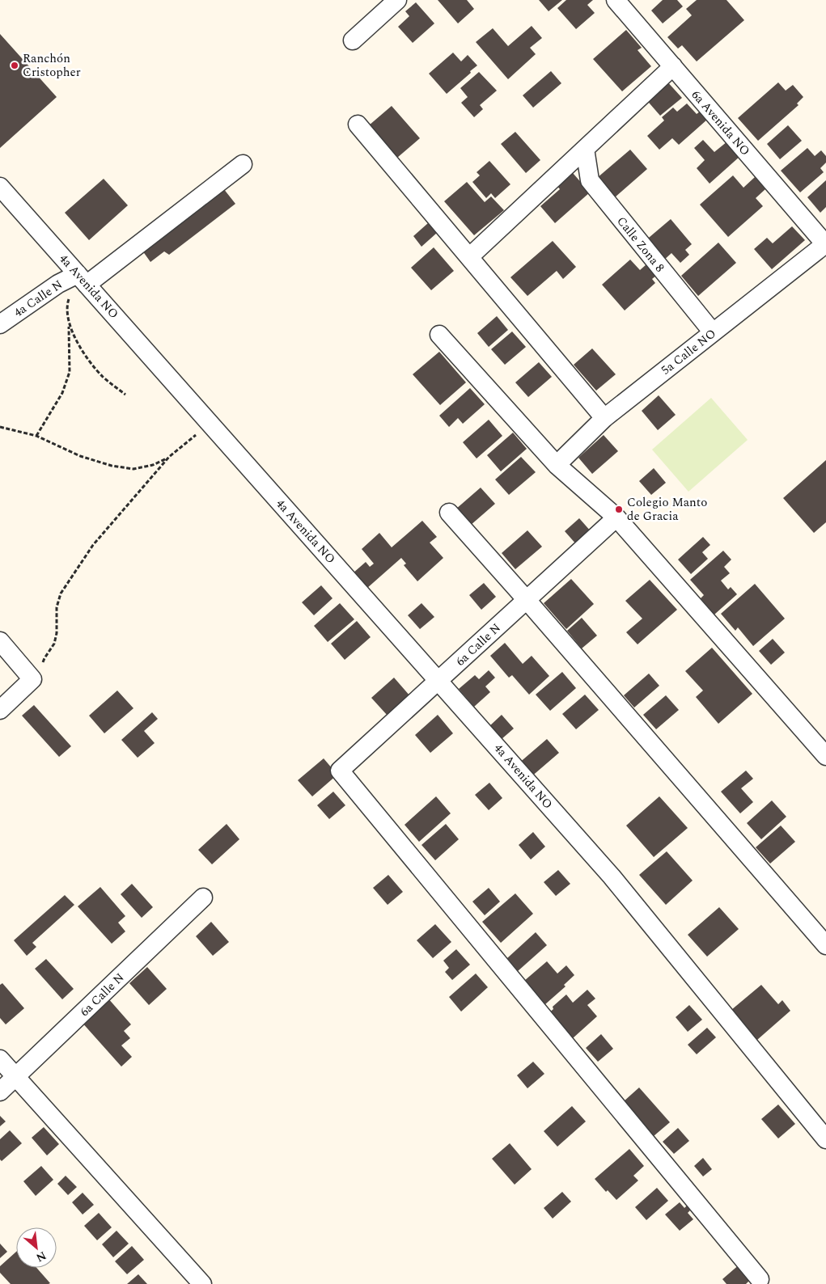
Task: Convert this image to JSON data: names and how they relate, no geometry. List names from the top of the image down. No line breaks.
{"streets":{"street":["6a Avenida NO","Calle Zona 8","4a Avenida NO","4a Calle N","5a Calle NO","6a Calle N"]},"crossings":[["6a Avenida NO","5a Calle NO"],["Calle Zona 8","5a Calle NO"],["4a Avenida NO","4a Calle N"],["4a Avenida NO","6a Calle N"]],"places":["Ranchón Cristopher","Colegio Manto de Gracia"],"north":"bottom right"}
